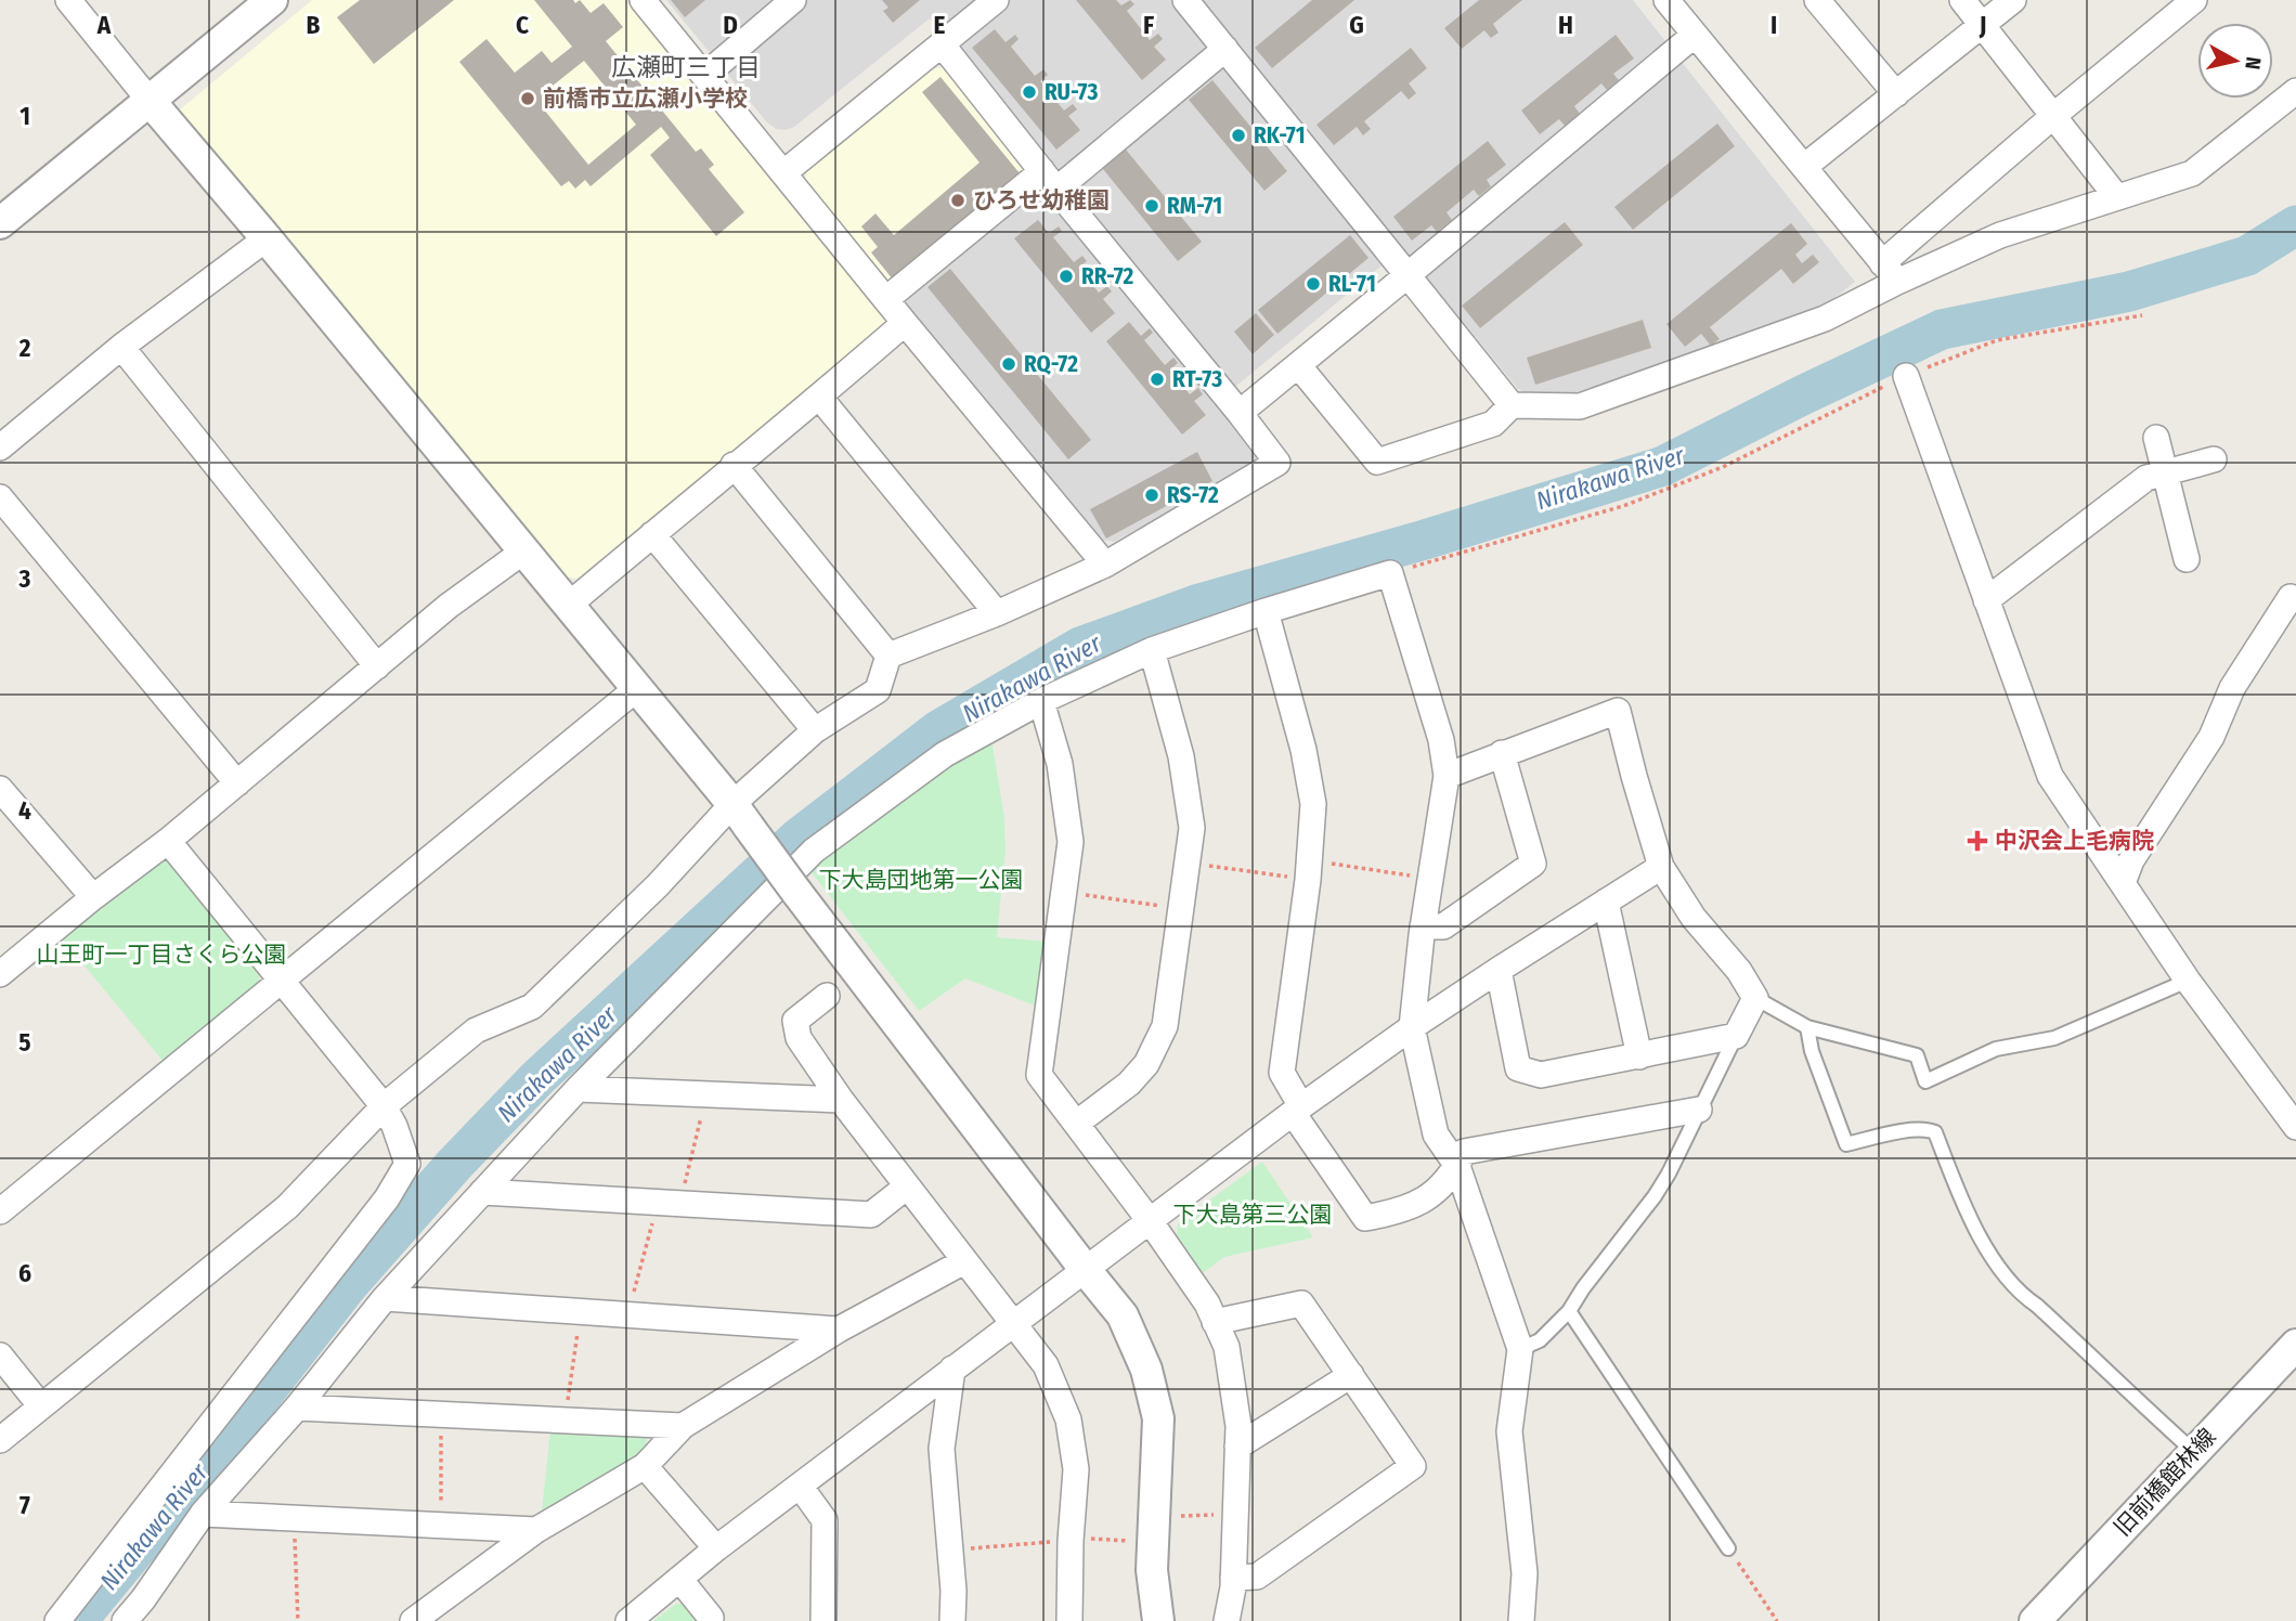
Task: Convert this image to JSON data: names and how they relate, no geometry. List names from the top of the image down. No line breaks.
{"streets":{"street":["旧前橋館林線"]},"districts":["広瀬町三丁目"],"water":["Nirakawa River"],"parks":["下大島団地第一公園","山王町一丁目さくら公園","下大島第三公園"],"places":{"other":["RU-73","前橋市立広瀬小学校","RK-71","ひろせ幼稚園","RM-71","RR-72","RL-71","RQ-72","RT-73","RS-72"],"health":["中沢会上毛病院"]},"north":"right","grid":{"columns":["A","B","C","D","E","F","G","H","I","J"],"rows":["1","2","3","4","5","6","7"]}}
